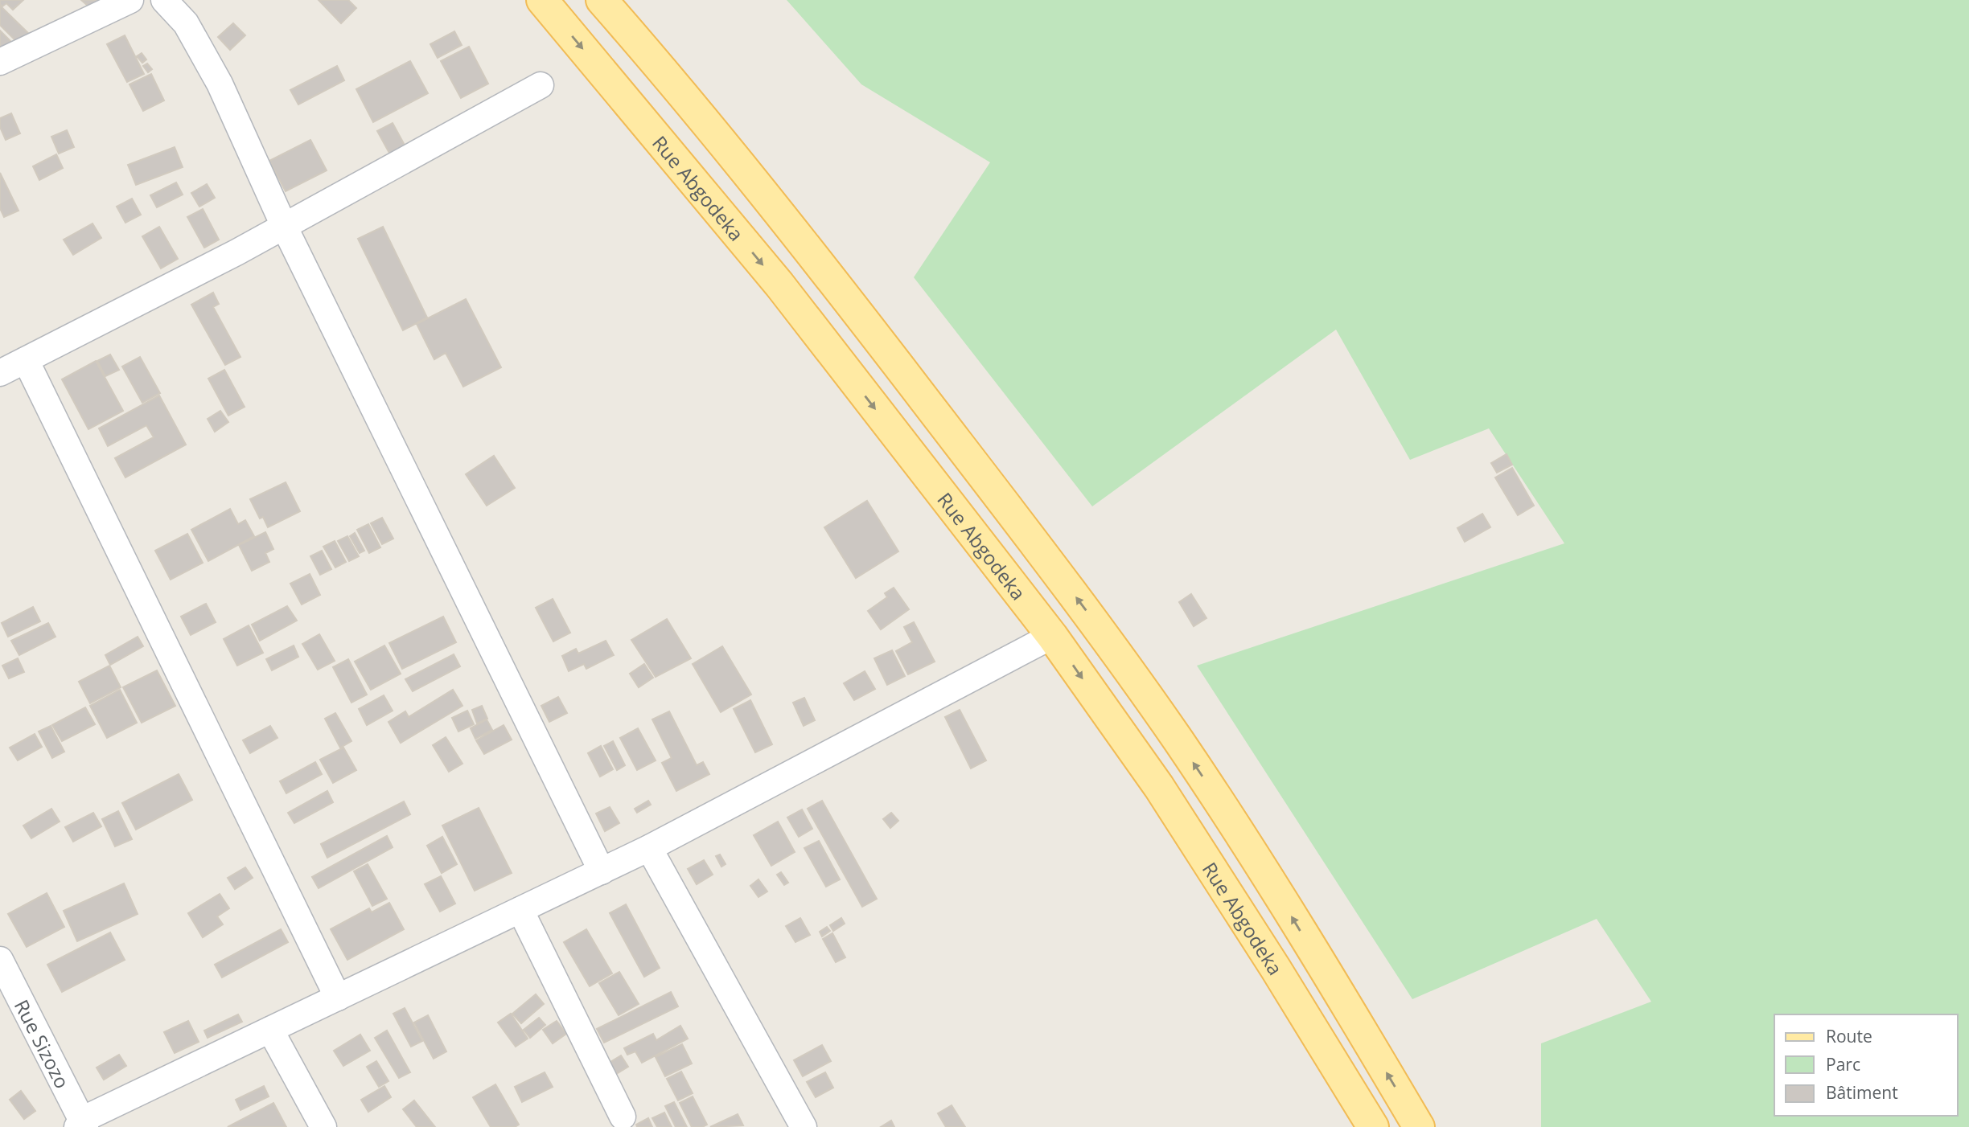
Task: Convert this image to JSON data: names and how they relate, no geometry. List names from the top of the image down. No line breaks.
{"streets":{"main road":["Rue Abgodeka"],"street":["Rue Sizozo"]},"legend":["Route","Parc","Bâtiment"]}
